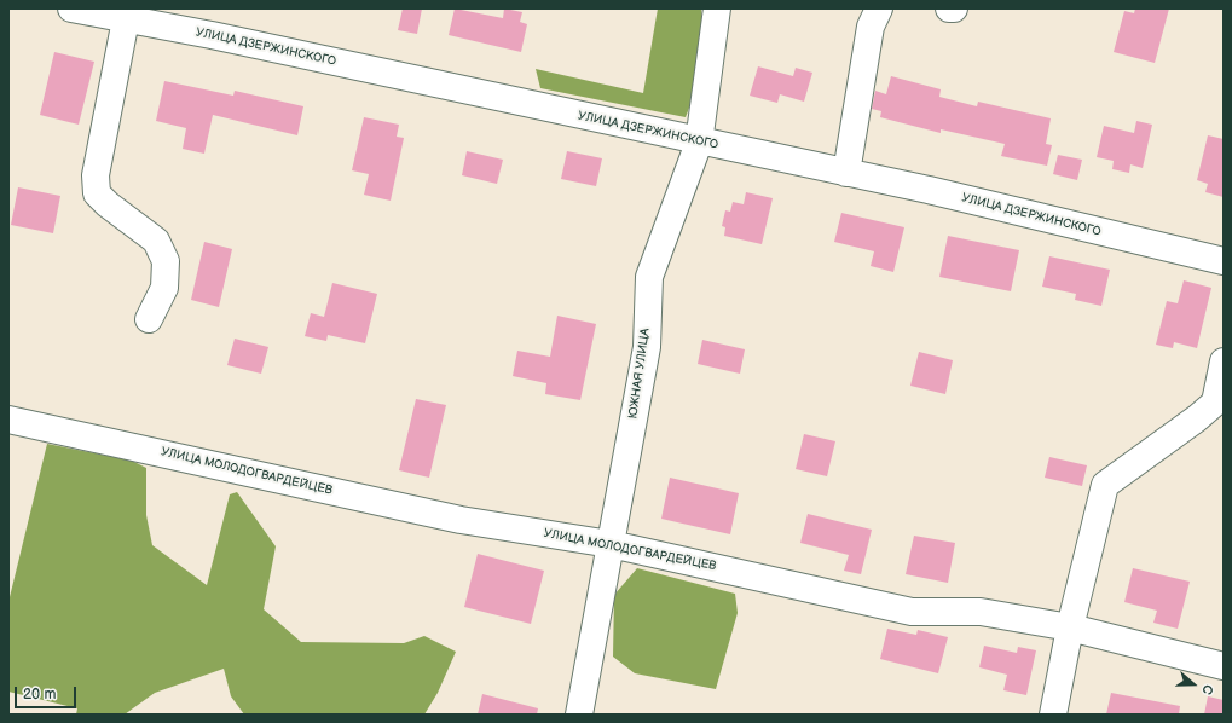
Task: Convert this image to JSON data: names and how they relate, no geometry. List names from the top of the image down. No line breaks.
{"streets":{"street":["УЛИЦА ДЗЕРЖИНСКОГО","ЮЖНАЯ УЛИЦА","УЛИЦА МОЛОДОГВАРДЕЙЦЕВ"]},"crossings":[["УЛИЦА ДЗЕРЖИНСКОГО","ЮЖНАЯ УЛИЦА"],["ЮЖНАЯ УЛИЦА","УЛИЦА МОЛОДОГВАРДЕЙЦЕВ"]],"scale_bar":"20 m","north":"right"}
